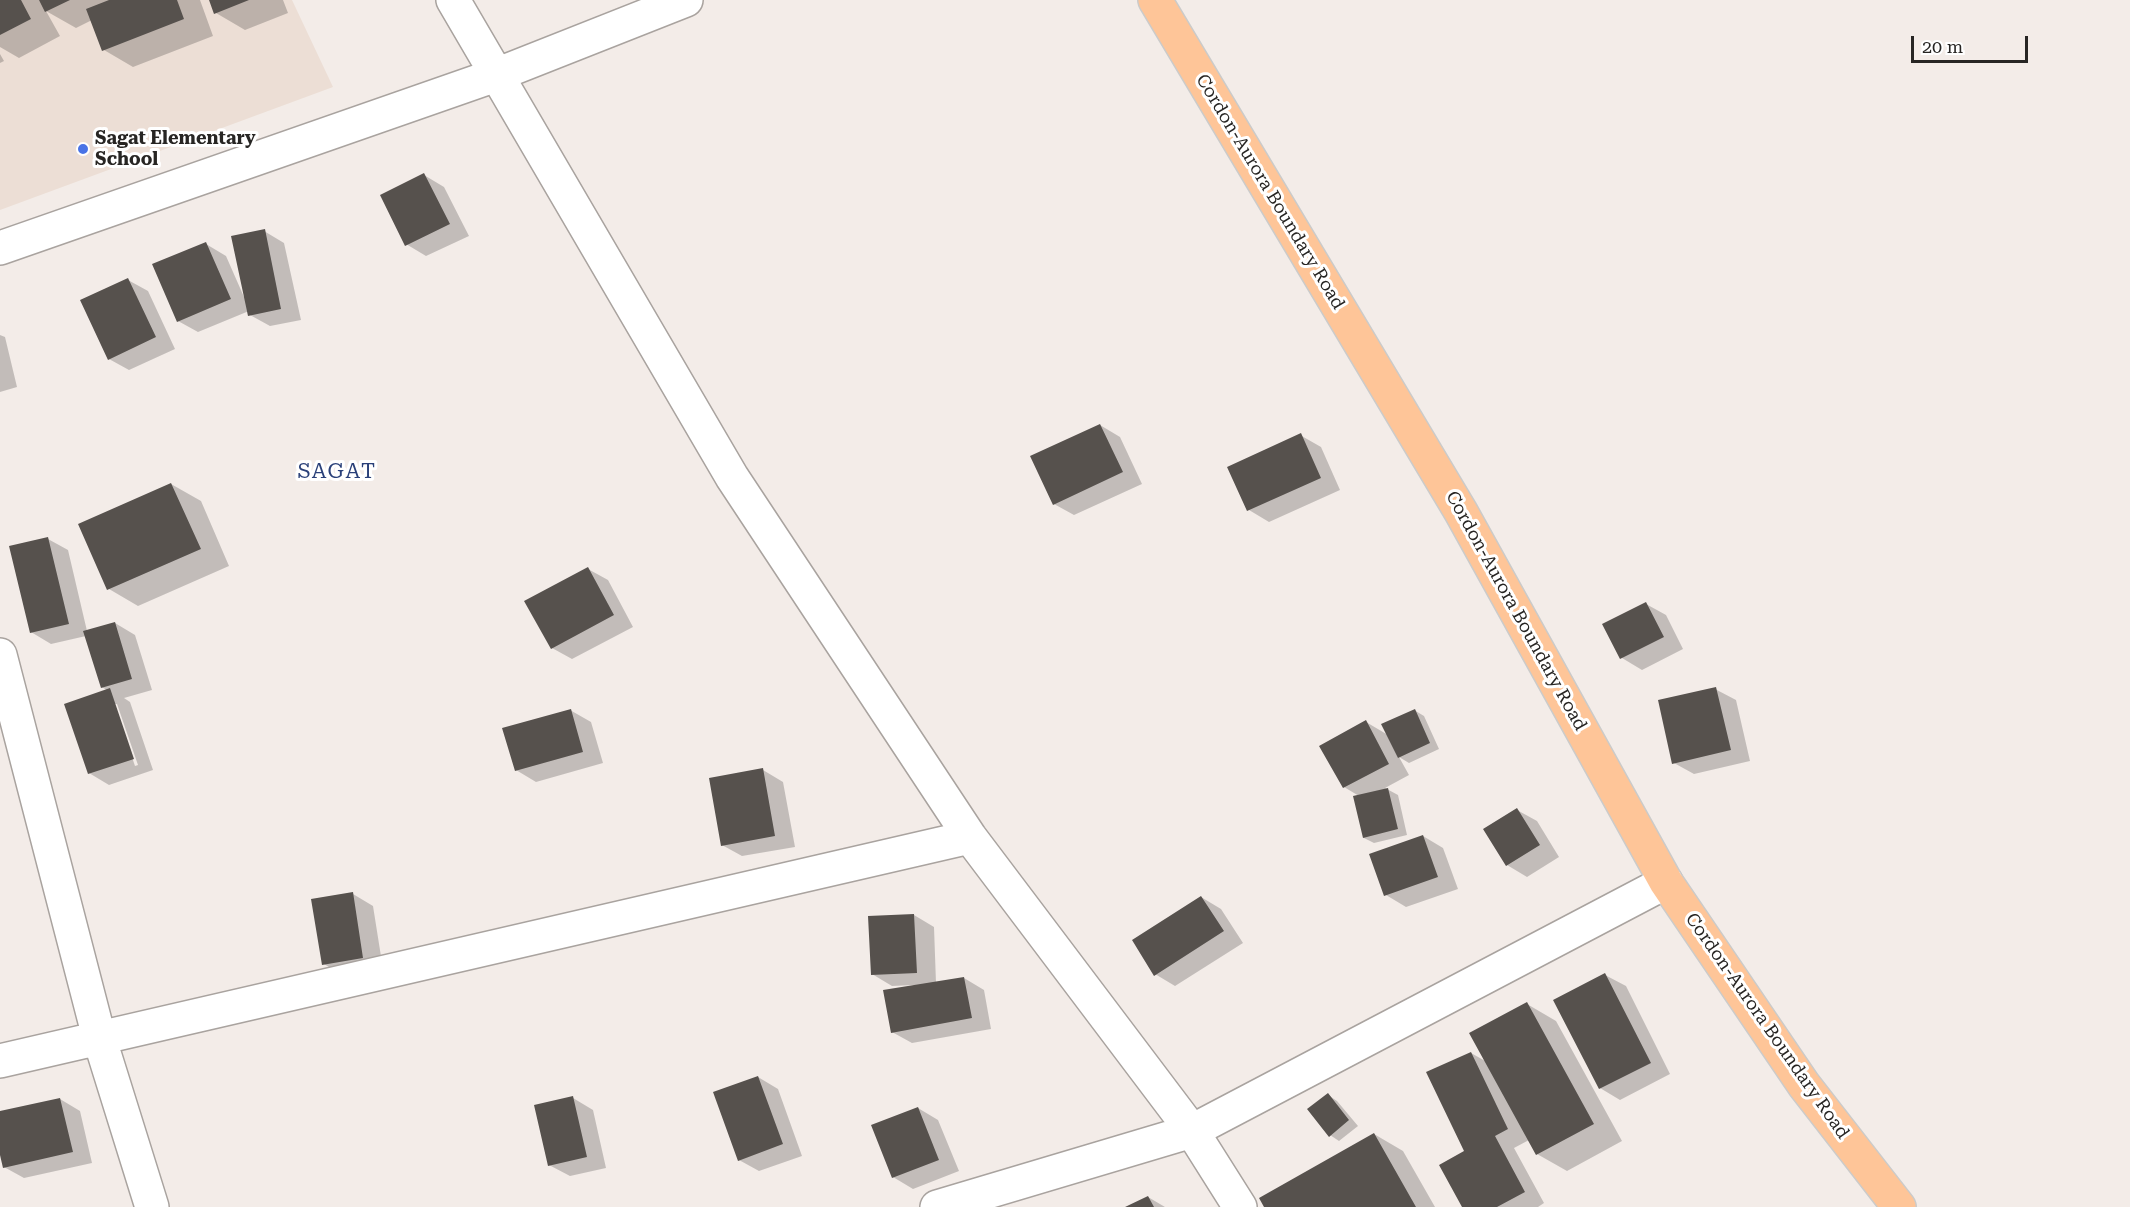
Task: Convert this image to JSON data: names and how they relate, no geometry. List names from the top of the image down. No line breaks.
{"streets":{"main road":["Cordon-Aurora Boundary Road"]},"districts":["SAGAT"],"places":["Sagat Elementary School"],"scale_bar":"20 m"}
